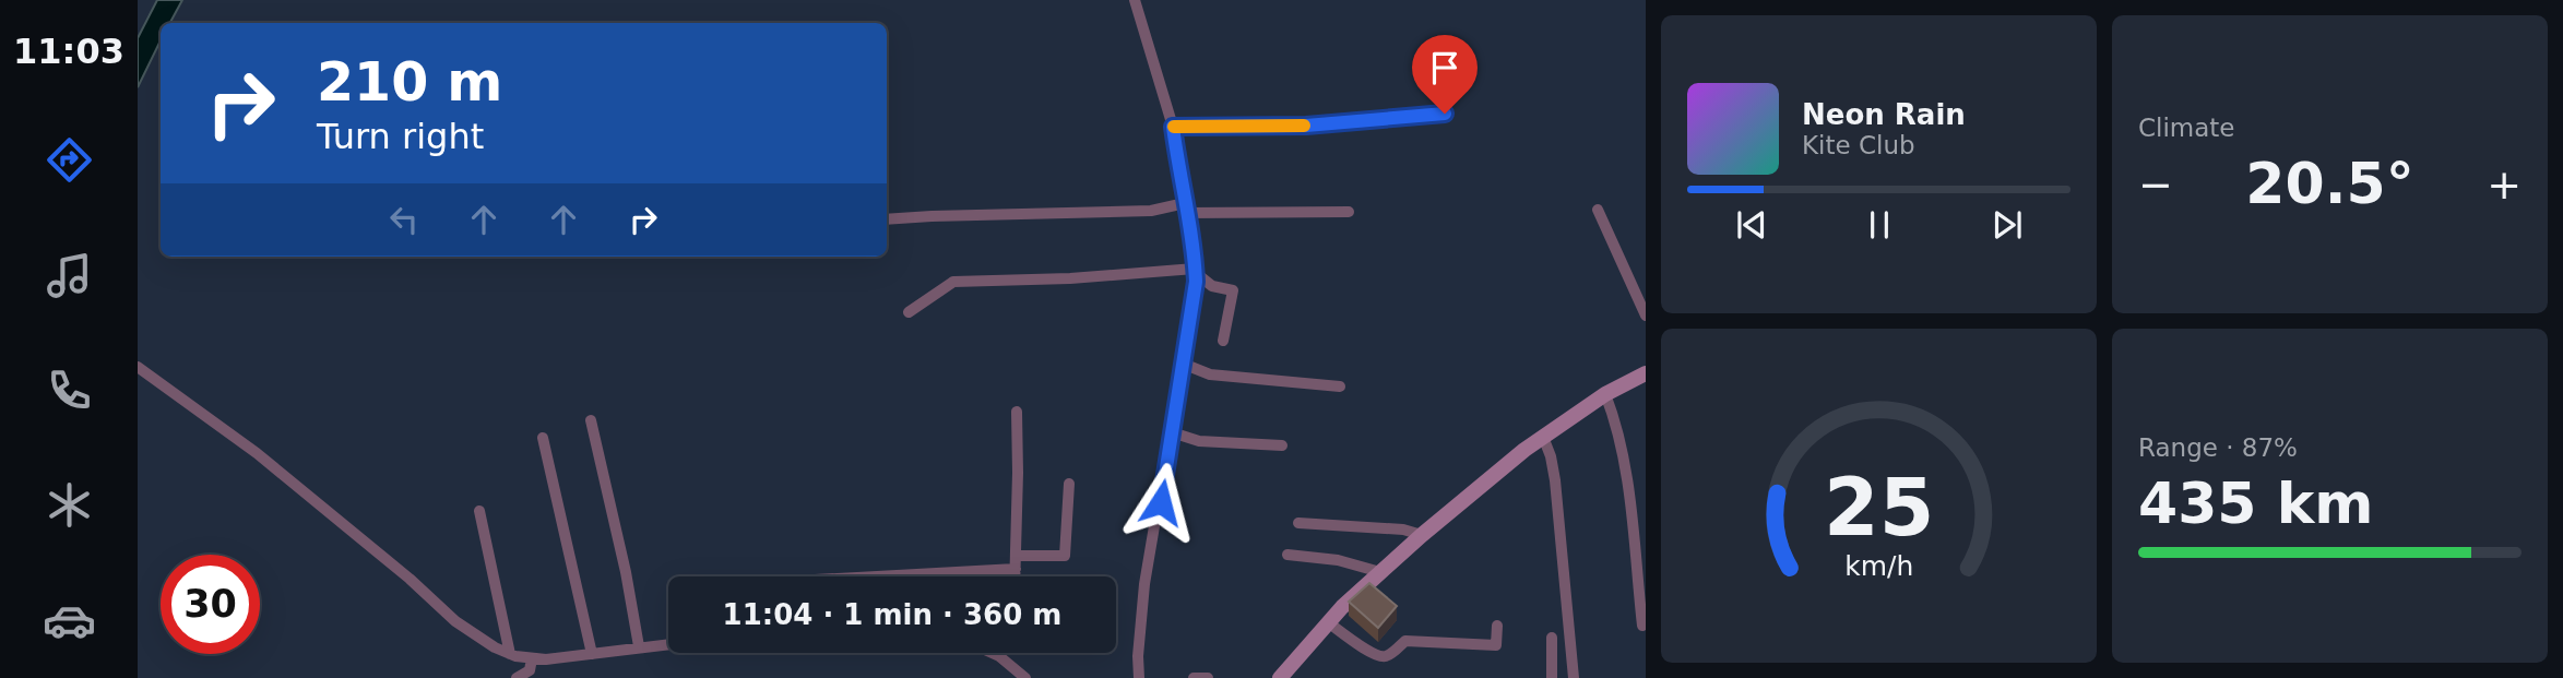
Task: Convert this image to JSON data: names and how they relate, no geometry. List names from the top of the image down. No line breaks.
{"page":{"tabs":"11:03","tile":["Climate",["Range · 87%","435 km"]],"turn":["210 m","Turn right"],"song":["Neon Rain","Kite Club"],"heat":["−","20.5°","+"],"limit":"30","trip":"11:04 · 1 min · 360 m","gauge":["25","km/h"]}}
